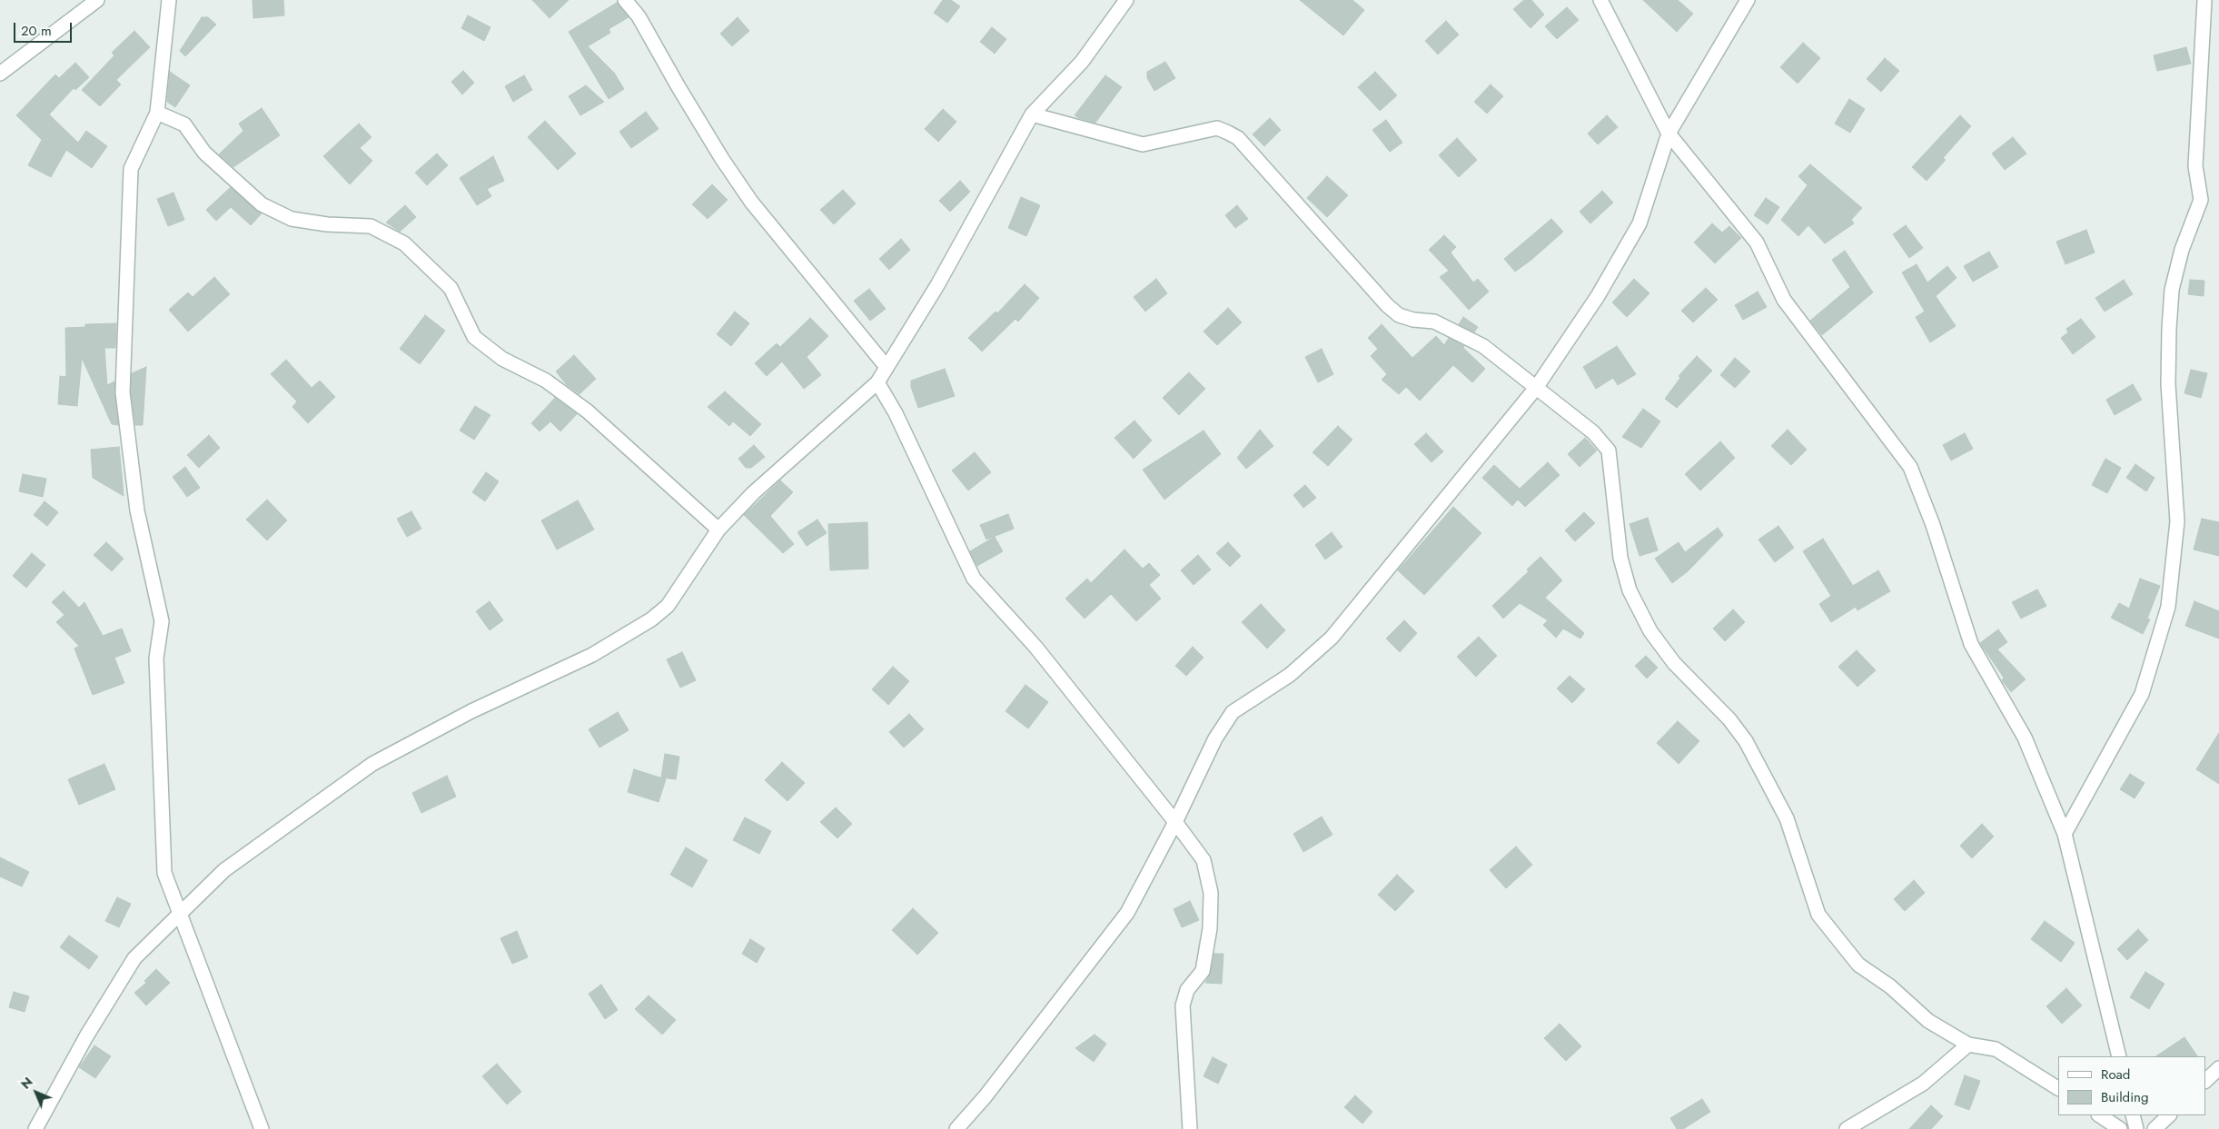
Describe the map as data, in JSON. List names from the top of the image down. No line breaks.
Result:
{"legend":["Road","Building"],"scale_bar":"20 m","north":"top left"}
